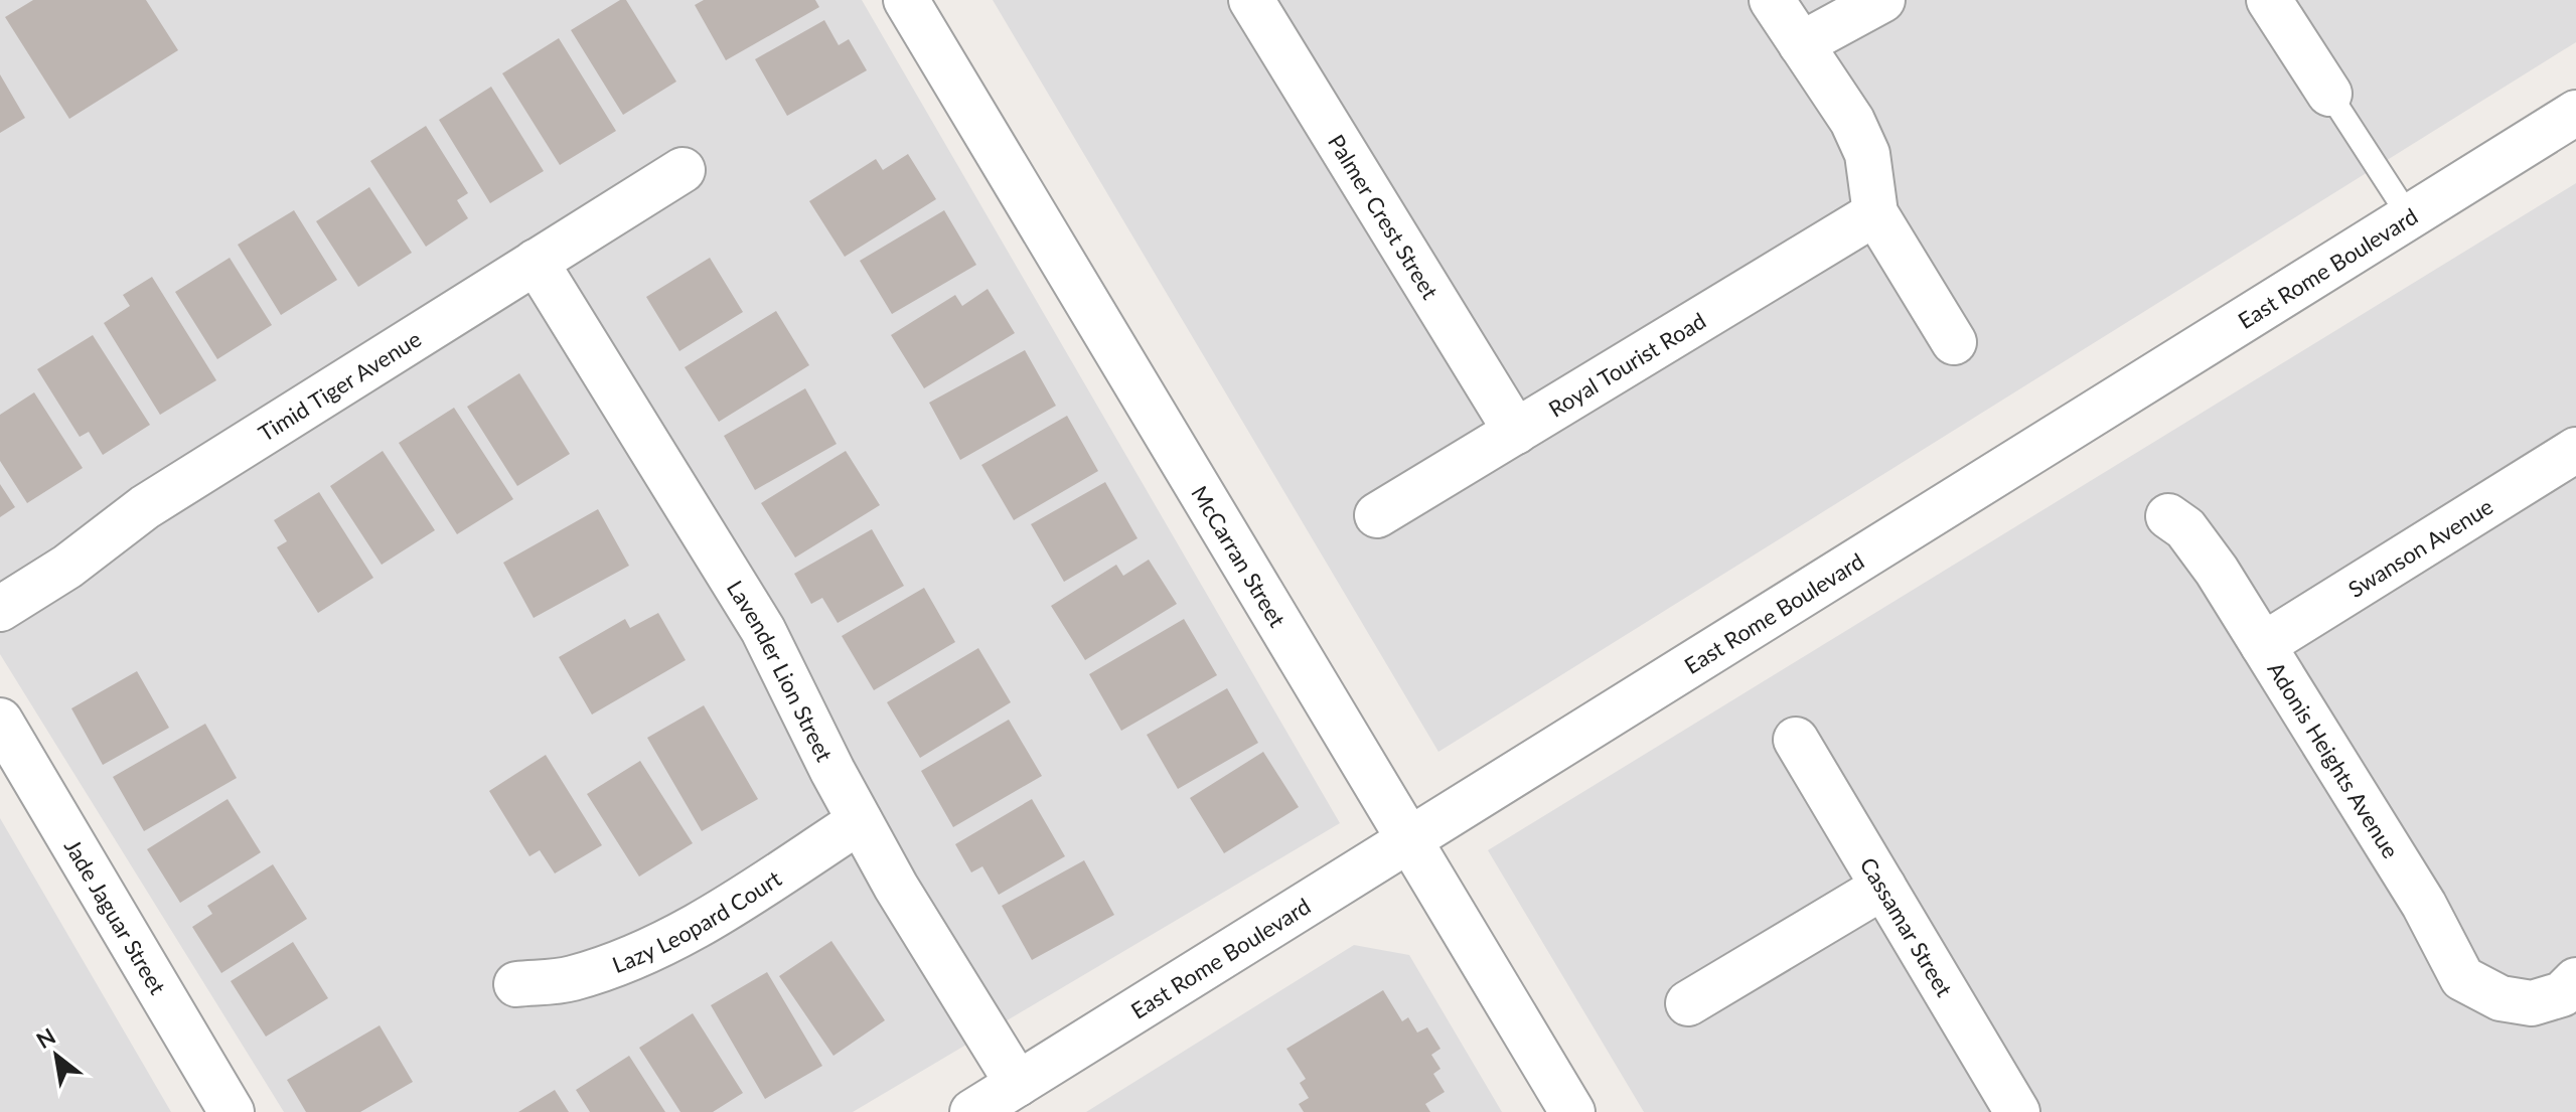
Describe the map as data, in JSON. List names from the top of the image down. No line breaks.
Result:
{"streets":{"street":["Palmer Crest Street","East Rome Boulevard","Royal Tourist Road","Timid Tiger Avenue","Swanson Avenue","McCarran Street","Lavender Lion Street","Adonis Heights Avenue","Jade Jaguar Street","Lazy Leopard Court","Cassamar Street"]},"crossings":[["Palmer Crest Street","Royal Tourist Road"],["East Rome Boulevard","McCarran Street"],["East Rome Boulevard","Lavender Lion Street"],["Timid Tiger Avenue","Lavender Lion Street"],["Swanson Avenue","Adonis Heights Avenue"],["Lavender Lion Street","Lazy Leopard Court"]],"north":"top left"}
